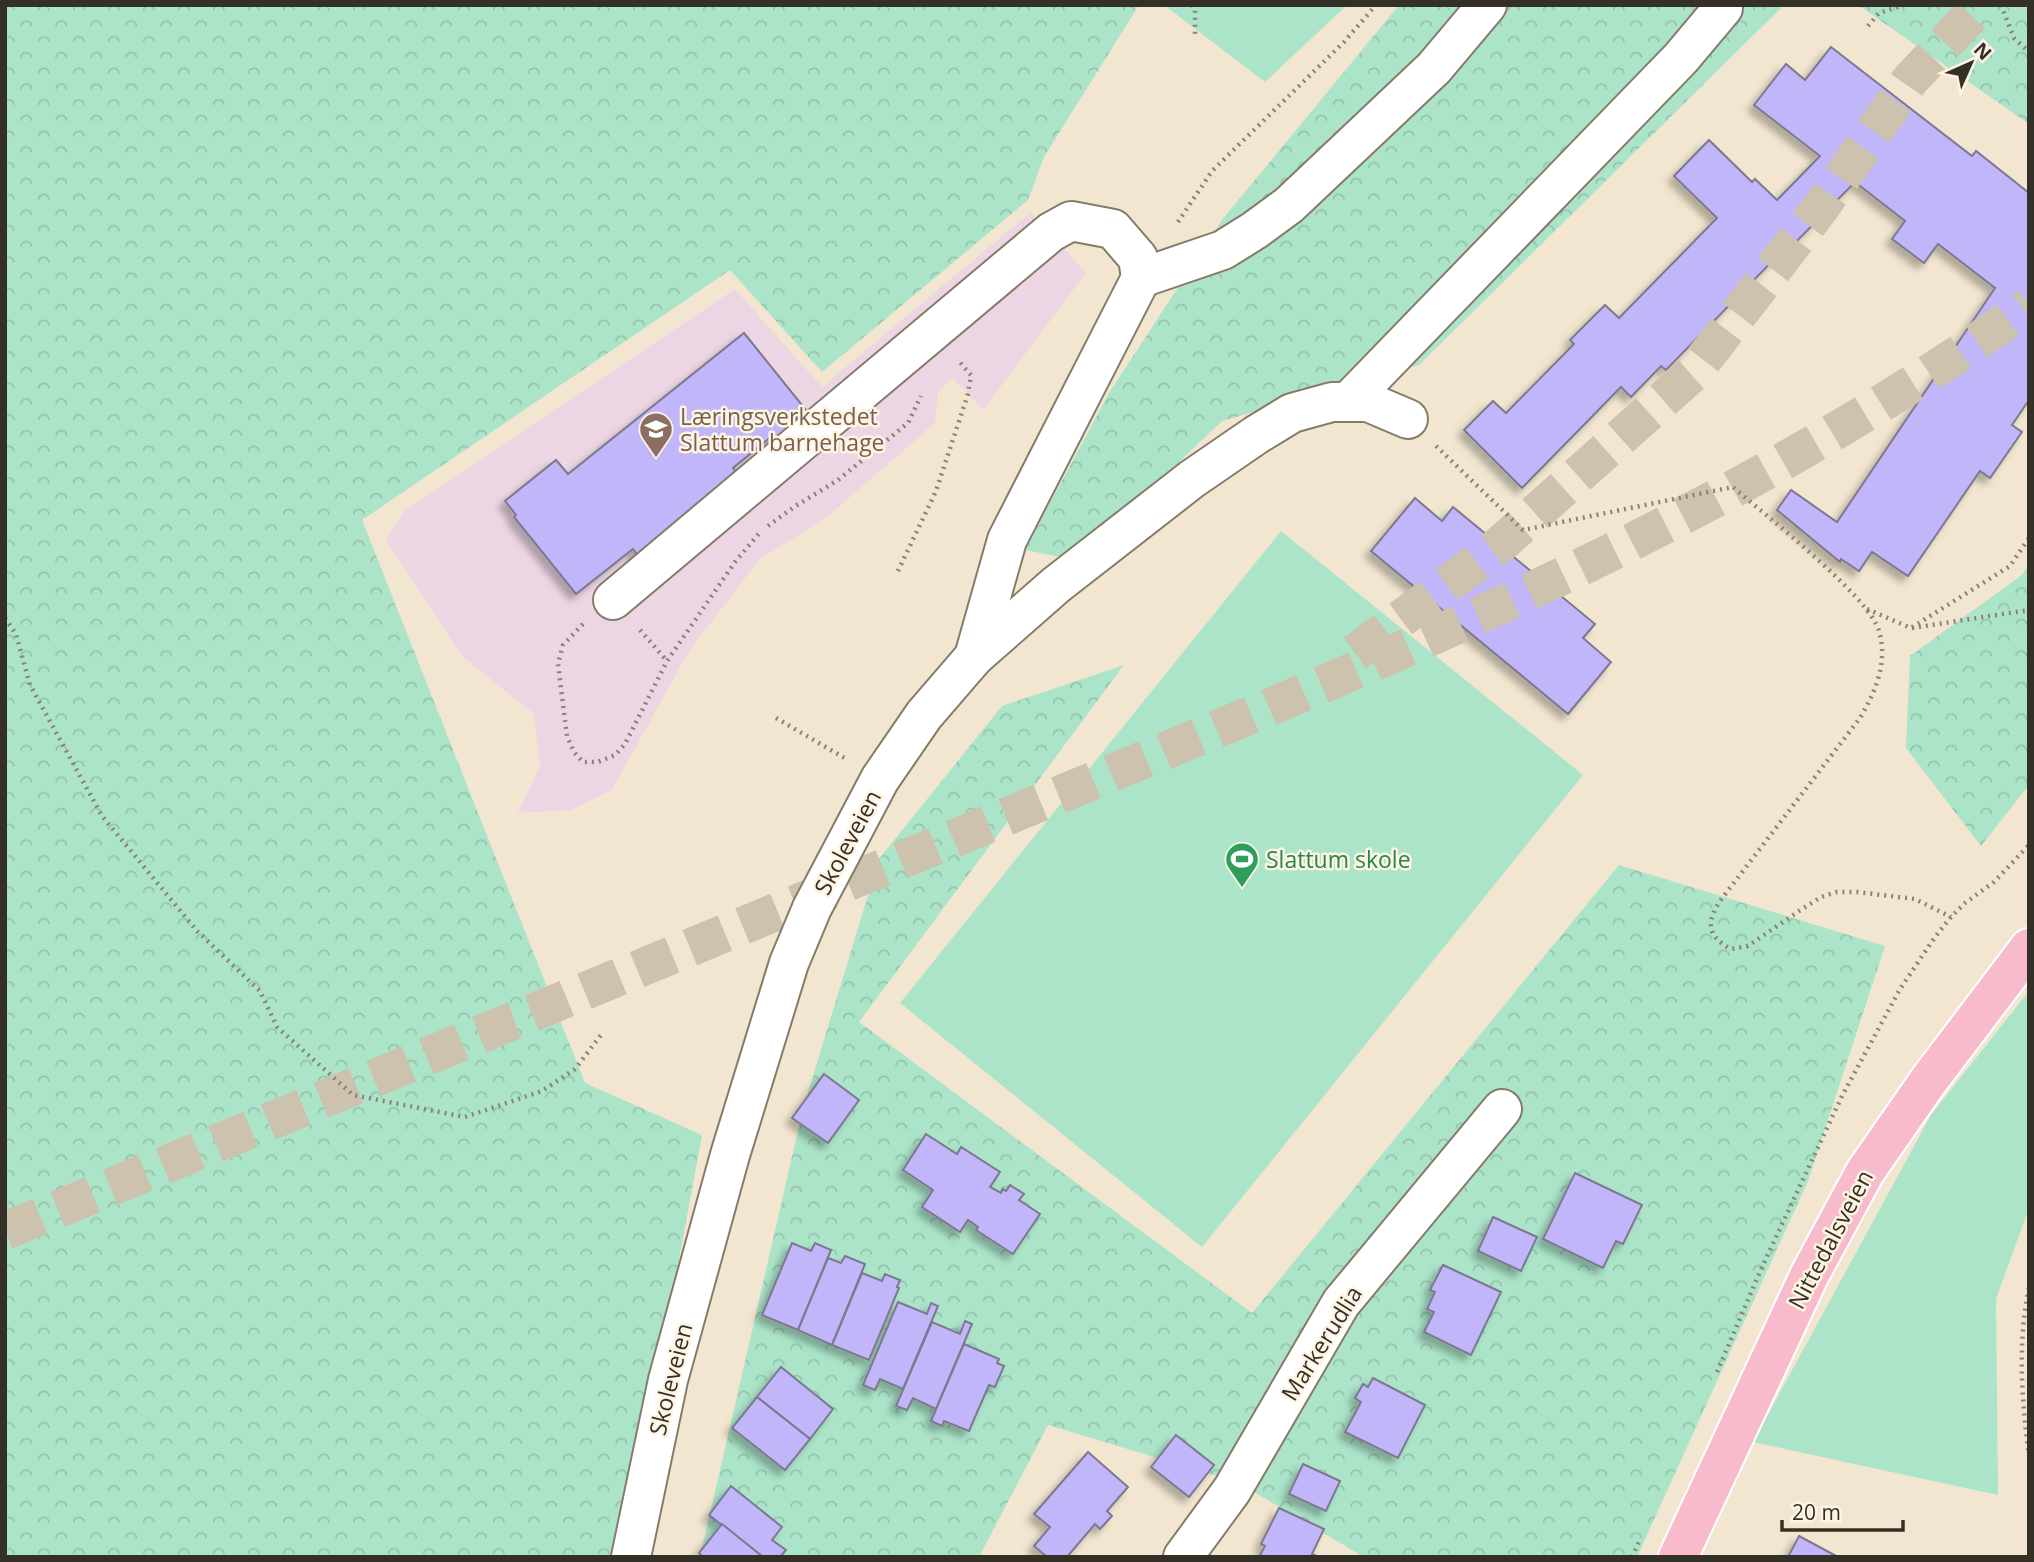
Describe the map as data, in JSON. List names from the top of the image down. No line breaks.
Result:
{"streets":{"main road":["Nittedalsveien"],"street":["Skoleveien","Markerudlia"]},"places":{"school or university":["Læringsverkstedet Slattum barnehage"],"sports":["Slattum skole"]},"scale_bar":"20 m","north":"top right"}
